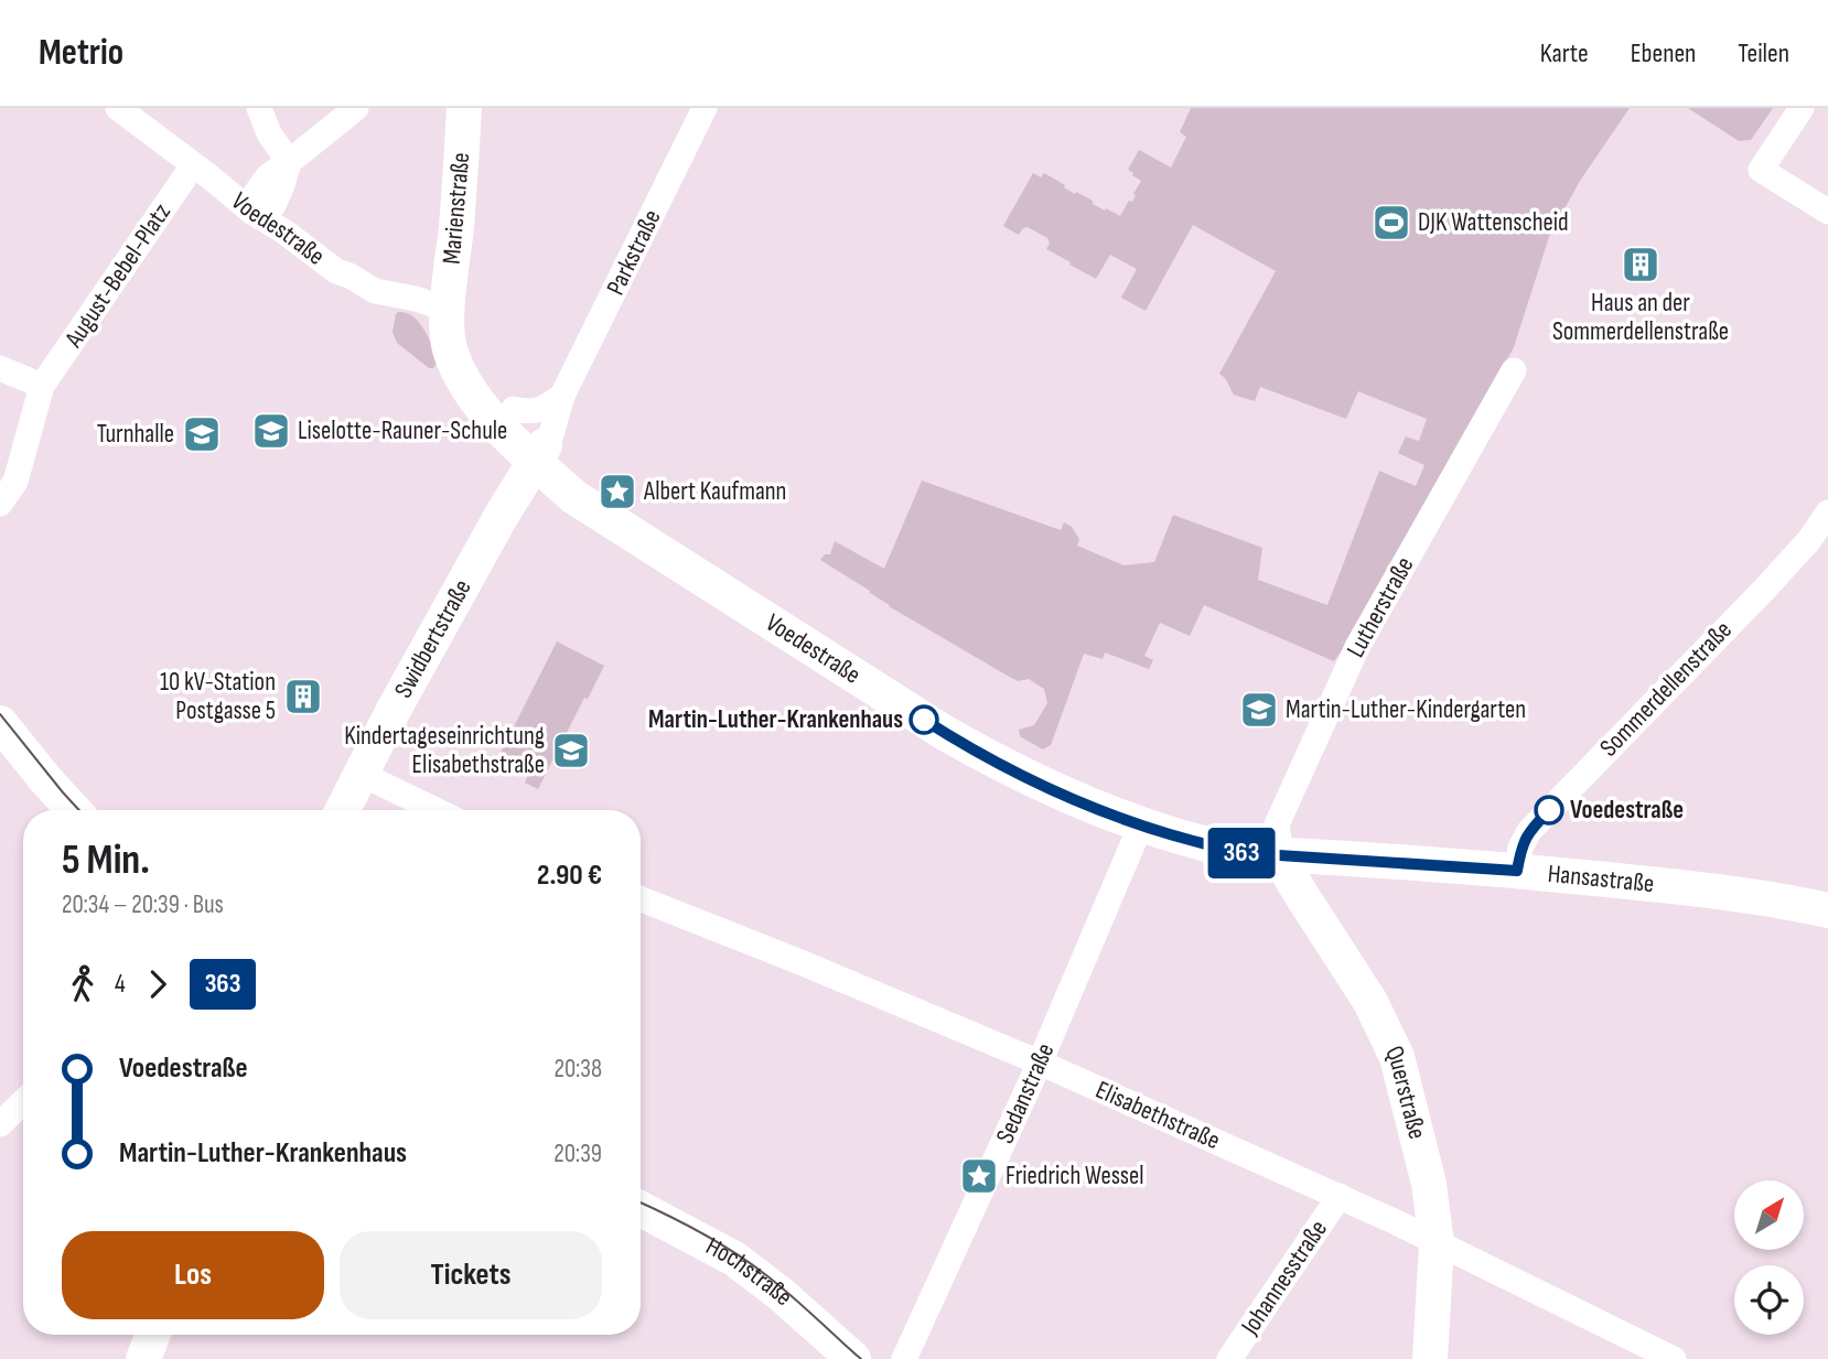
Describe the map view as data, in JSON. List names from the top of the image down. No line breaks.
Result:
{"streets":{"main road":["Marienstraße","Voedestraße","Swidbertstraße","Hansastraße","Querstraße","Hochstraße"],"street":["Parkstraße","August-Bebel-Platz","Lutherstraße","Sommerdellenstraße","Sedanstraße","Elisabethstraße","Johannesstraße"]},"crossings":[["Marienstraße","Voedestraße"],["Voedestraße","Parkstraße"],["Voedestraße","August-Bebel-Platz"],["Voedestraße","Lutherstraße"],["Voedestraße","Swidbertstraße"],["Voedestraße","Hansastraße"],["Voedestraße","Sedanstraße"],["Voedestraße","Querstraße"],["Parkstraße","Swidbertstraße"],["Lutherstraße","Hansastraße"],["Lutherstraße","Querstraße"],["Sommerdellenstraße","Hansastraße"],["Hansastraße","Querstraße"],["Sedanstraße","Elisabethstraße"],["Querstraße","Elisabethstraße"],["Elisabethstraße","Johannesstraße"]],"places":{"sports":["DJK Wattenscheid"],"building":["Haus an der Sommerdellenstraße","10 kV-Station Postgasse 5"],"school or university":["Liselotte-Rauner-Schule","Turnhalle","Martin-Luther-Kindergarten","Kindertageseinrichtung Elisabethstraße"],"place":["Albert Kaufmann","Friedrich Wessel"],"other":["Martin-Luther-Krankenhaus","Voedestraße"]},"lines":["bus line 363"],"north":"top right","page":{"header":"Metrio","nav":["Karte","Ebenen","Teilen"],"on_map":"363","heading":["5 Min.","20:34 – 20:39 · Bus","2.90 €"],"legs":["4","363"],"list":[{"name":"Voedestraße","value":"20:38"},{"name":"Martin-Luther-Krankenhaus","value":"20:39"}],"buttons":["Los","Tickets"]}}
